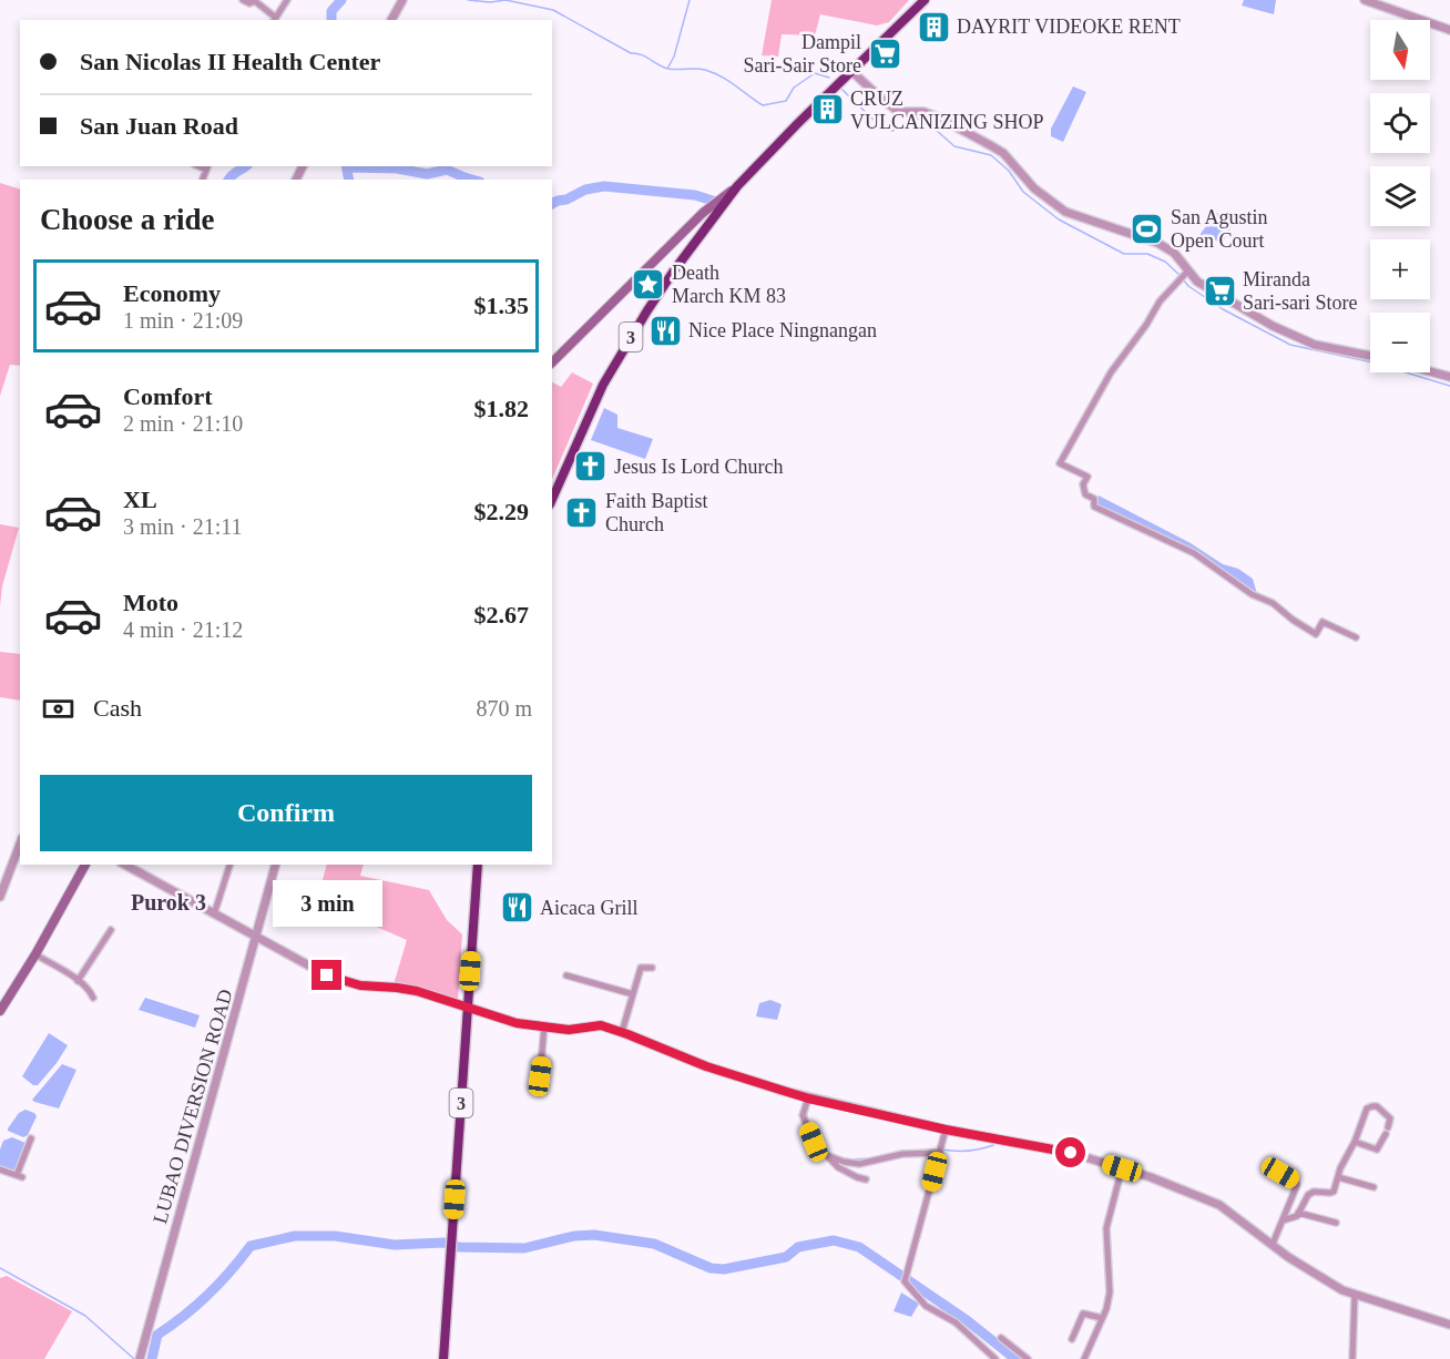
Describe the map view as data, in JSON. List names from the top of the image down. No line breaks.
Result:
{"streets":{"highway":["3"],"street":["LUBAO DIVERSION ROAD"]},"districts":["Purok 3"],"places":{"building":["DAYRIT VIDEOKE RENT","CRUZ VULCANIZING SHOP"],"supermarket":["Dampil Sari-Sair Store","Miranda Sari-sari Store"],"sports":["San Agustin Open Court"],"place":["Death March KM 83"],"restaurant":["Nice Place Ningnangan","Aicaca Grill"],"church":["Jesus Is Lord Church","Faith Baptist Church"]},"north":"bottom","page":{"map_buttons":["+","−"],"banner":["San Nicolas II Health Center","San Juan Road"],"heading":"Choose a ride","list":[{"name":"Economy","note":"1 min · 21:09","value":"$1.35"},{"name":"Comfort","note":"2 min · 21:10","value":"$1.82"},{"name":"XL","note":"3 min · 21:11","value":"$2.29"},{"name":"Moto","note":"4 min · 21:12","value":"$2.67"}],"pay":["Cash","870 m"],"buttons":"Confirm","bubble":"3 min"}}
